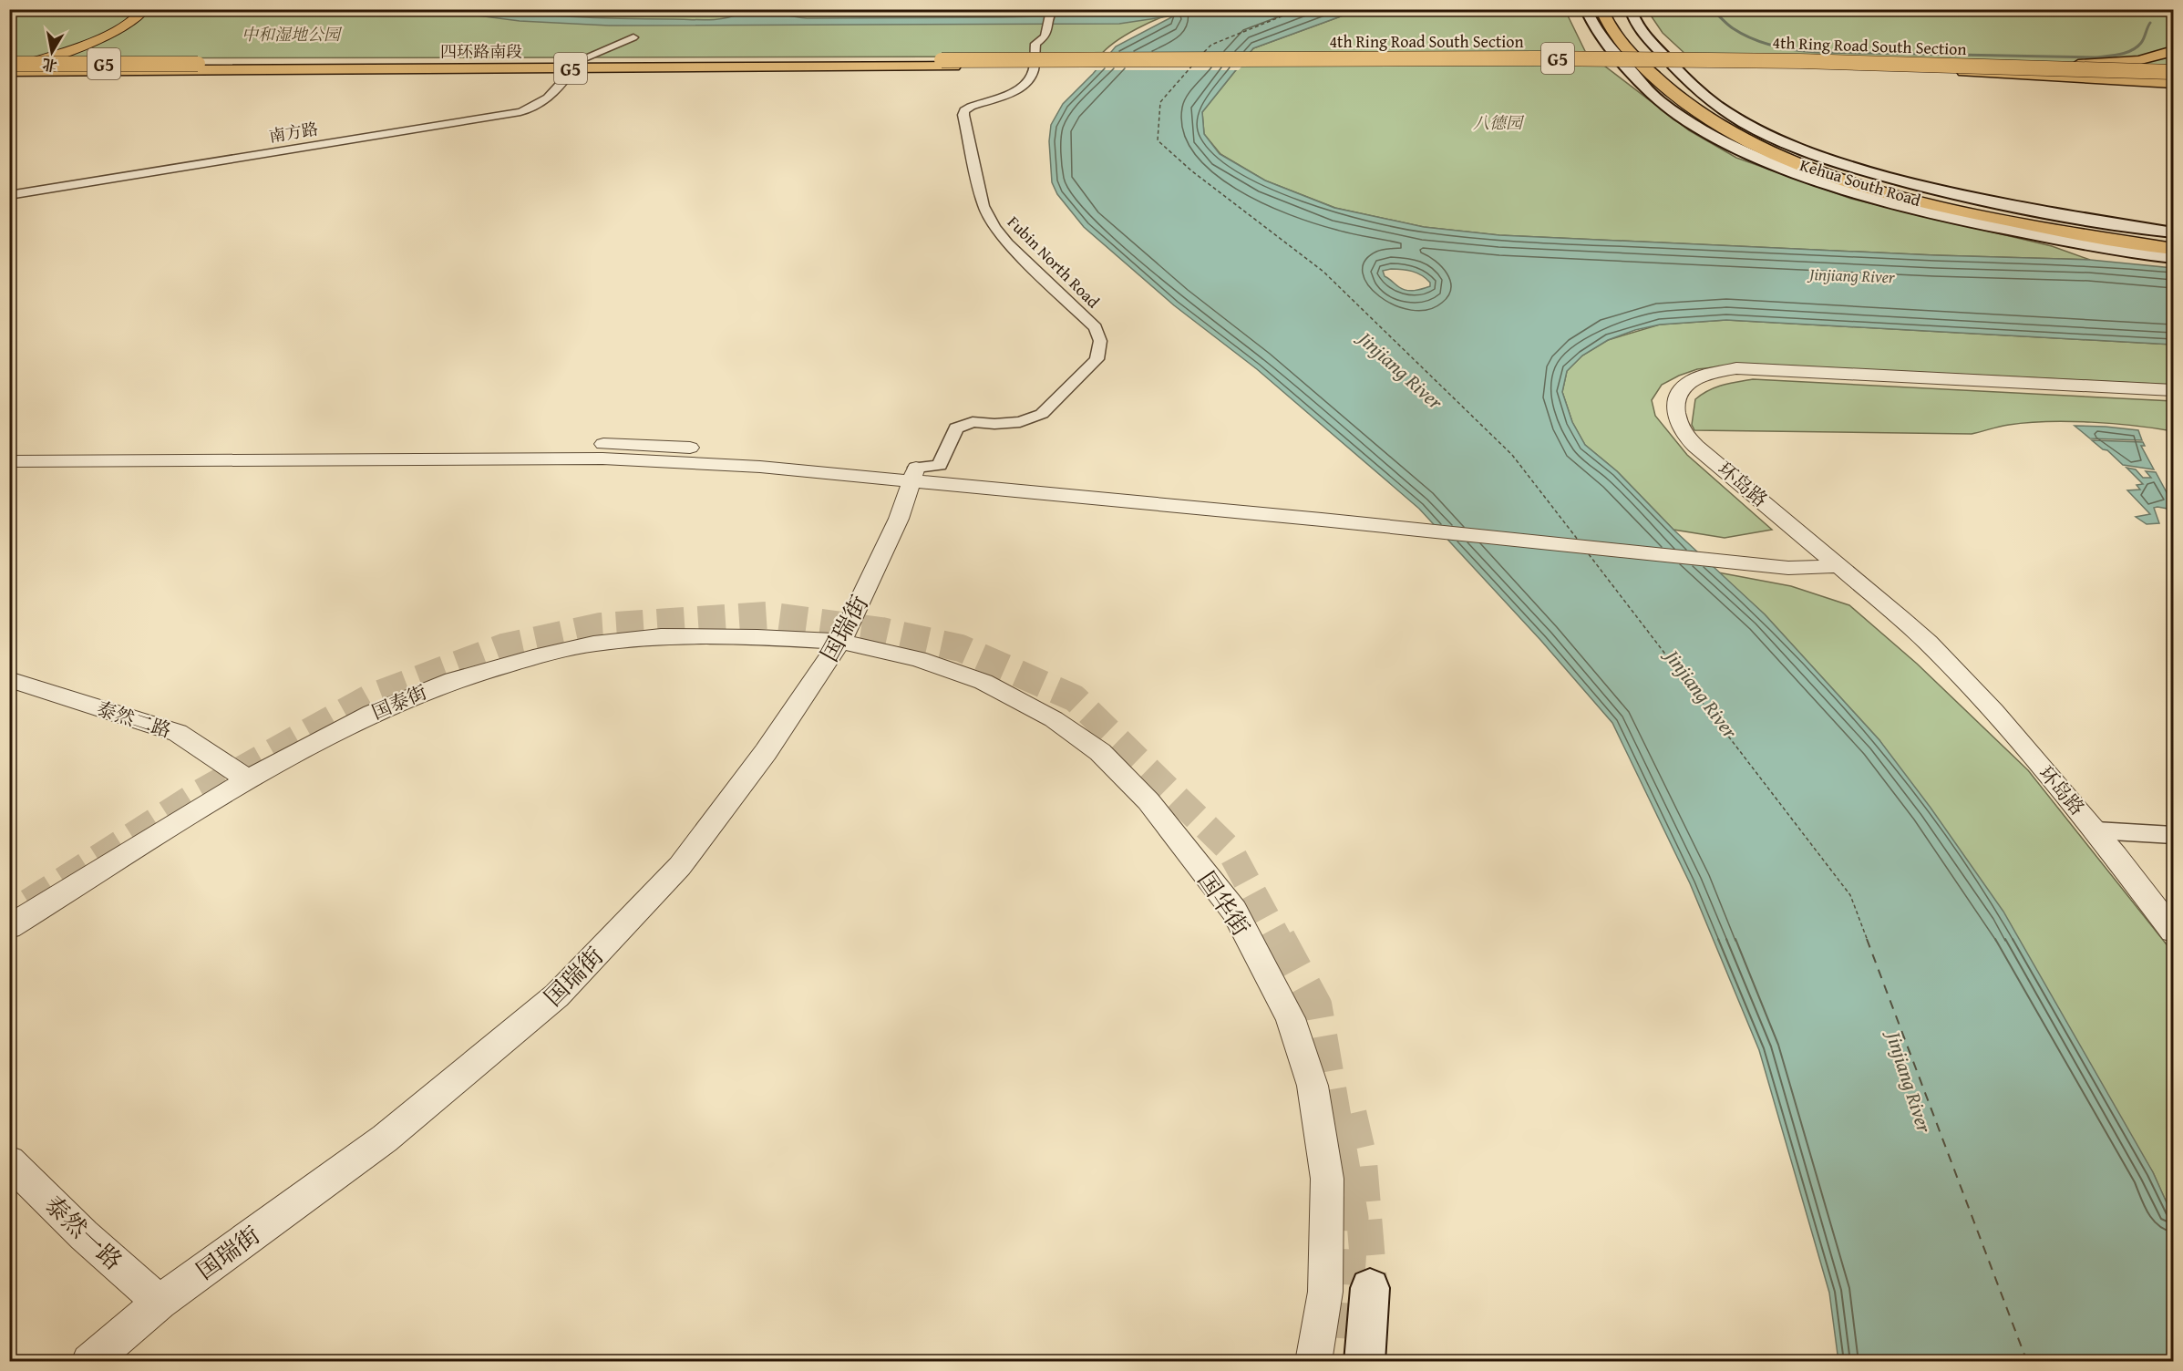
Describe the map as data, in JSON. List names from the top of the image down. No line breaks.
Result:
{"streets":{"highway":["4th Ring Road South Section","四环路南段","G5","Kehua South Road"],"street":["南方路","Fubin North Road","环岛路","国瑞街","国泰街","泰然二路","国华街","泰然一路"]},"crossings":[["4th Ring Road South Section","四环路南段"],["Fubin North Road","国瑞街"],["国瑞街","国泰街"],["国瑞街","国华街"],["国瑞街","泰然一路"],["国泰街","泰然二路"],["国泰街","国华街"]],"water":["Jinjiang River"],"parks":["中和湿地公园","八德园"],"north":"bottom"}
